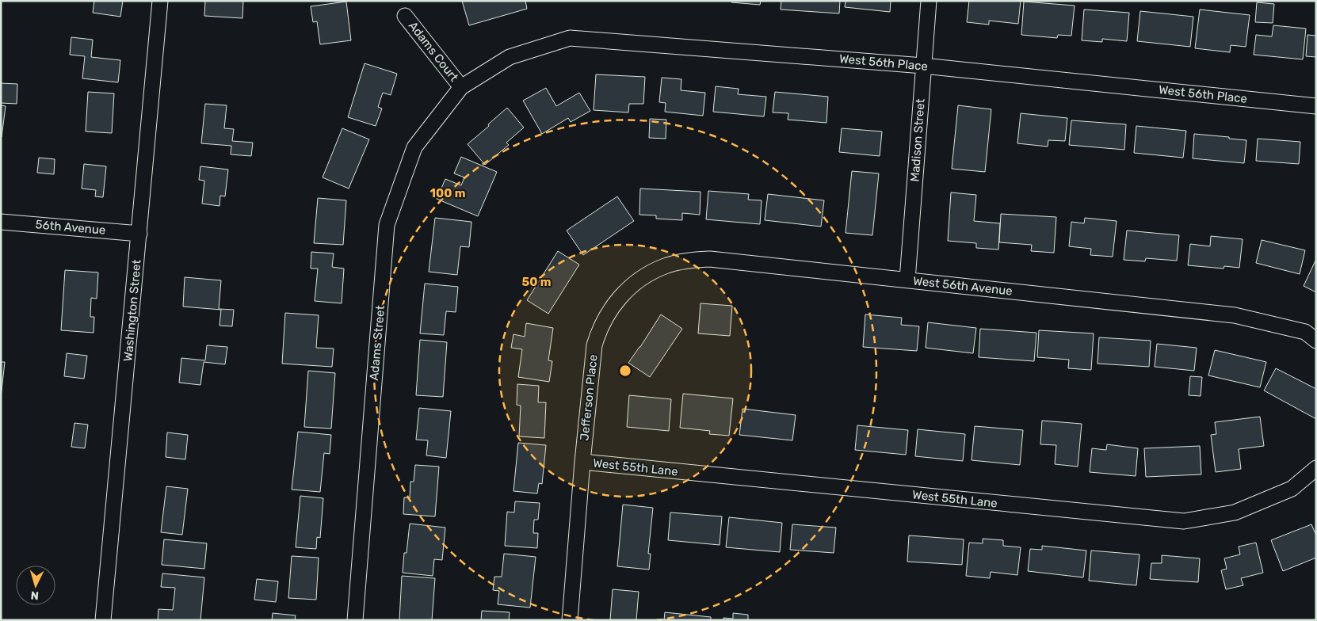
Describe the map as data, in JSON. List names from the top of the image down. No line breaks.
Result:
{"streets":{"street":["Adams Court","West 56th Place","Madison Street","56th Avenue","West 56th Avenue","Washington Street","Adams Street","Jefferson Place","West 55th Lane"]},"crossings":[["Adams Court","West 56th Place"],["Adams Court","Adams Street"],["West 56th Place","Madison Street"],["West 56th Place","Adams Street"],["Madison Street","West 56th Avenue"],["56th Avenue","Washington Street"],["West 56th Avenue","Jefferson Place"],["Jefferson Place","West 55th Lane"]],"north":"bottom","rings":["100 m","50 m"]}
